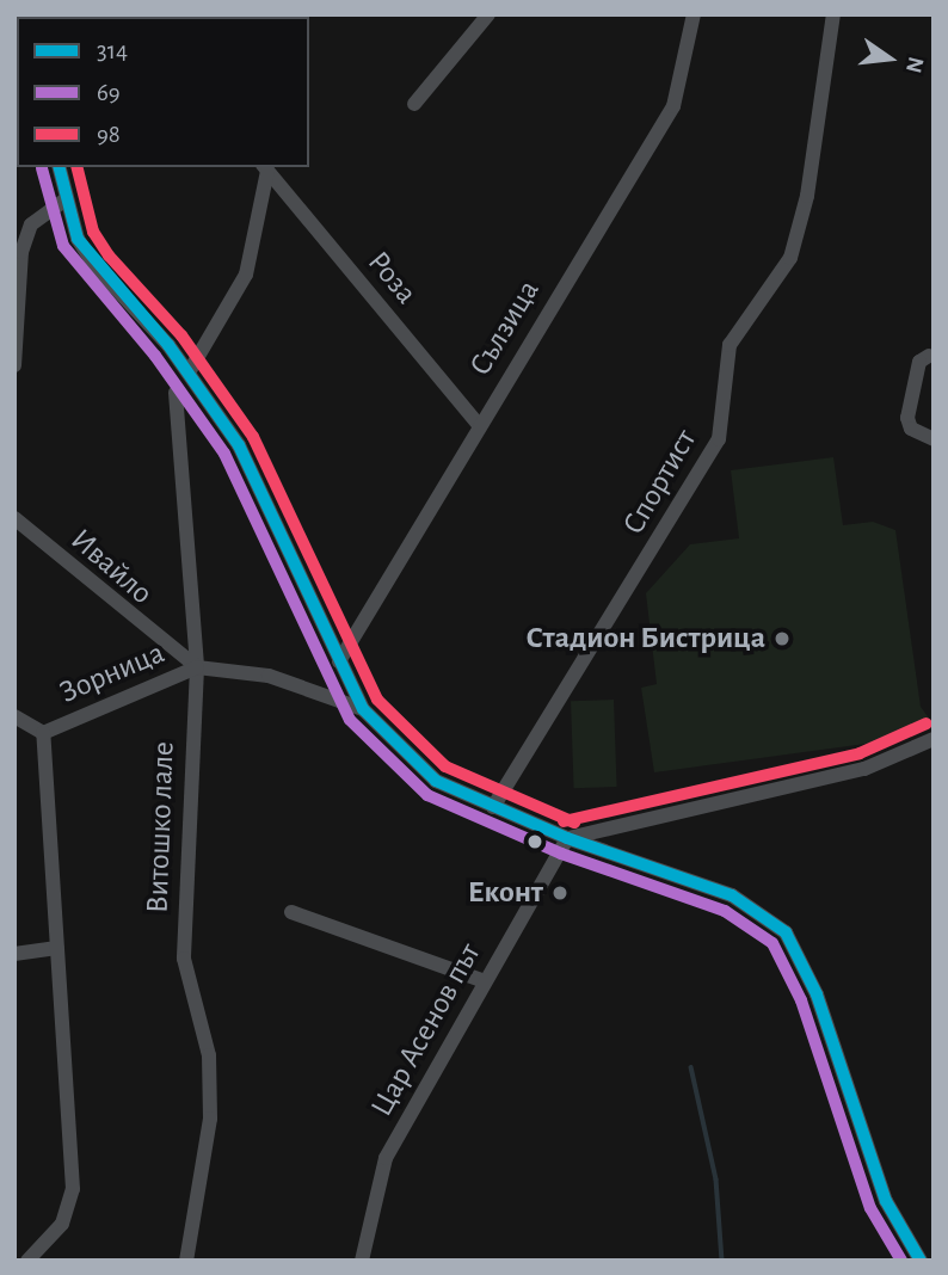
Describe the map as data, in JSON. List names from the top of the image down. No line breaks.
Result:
{"streets":{"street":["Роза","Сълзица","Спортист","Ивайло","Зорница","Витошко лале","Цар Асенов път"]},"crossings":[["Роза","Сълзица"],["Ивайло","Зорница"],["Ивайло","Витошко лале"],["Зорница","Витошко лале"]],"places":["Стадион Бистрица","Еконт"],"lines":["transit line 314","transit line 98","transit line 69"],"legend":["314","69","98"],"north":"right"}
